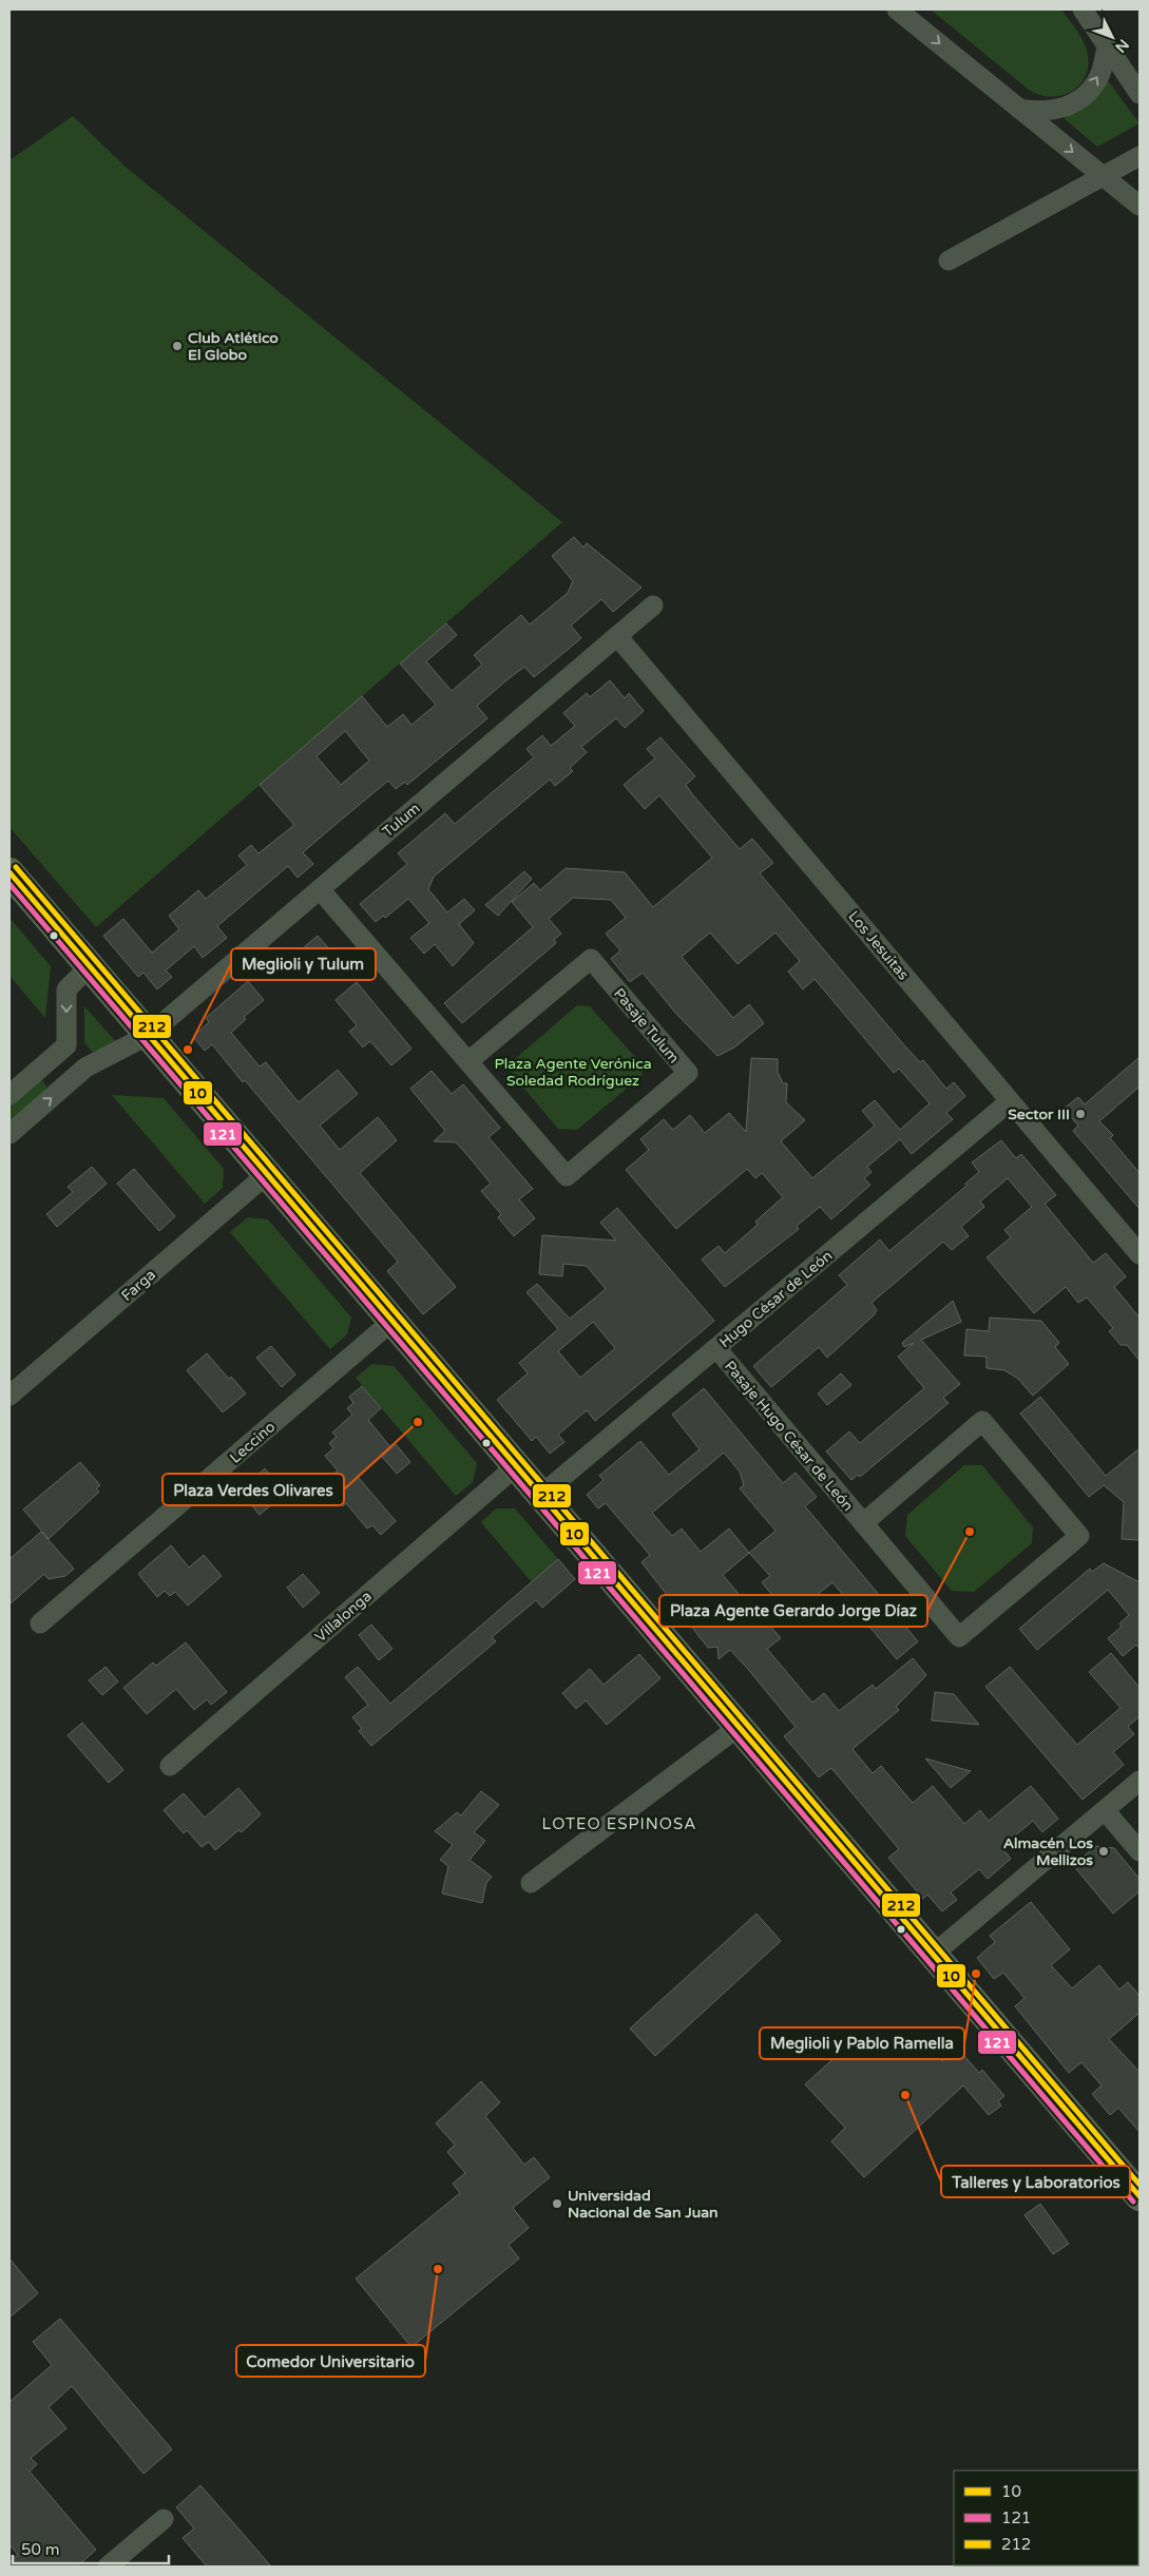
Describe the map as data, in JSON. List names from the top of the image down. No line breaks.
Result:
{"streets":{"street":["Tulum","Los Jesuitas","Pasaje Tulum","Farga","Hugo César de León","Pasaje Hugo César de León","Leccino","Villalonga"]},"crossings":[["Tulum","Los Jesuitas"],["Tulum","Pasaje Tulum"],["Los Jesuitas","Hugo César de León"],["Hugo César de León","Pasaje Hugo César de León"]],"districts":["LOTEO ESPINOSA"],"parks":["Plaza Agente Verónica Soledad Rodríguez"],"places":["Club Atlético El Globo","Meglioli y Tulum","Sector III","Plaza Verdes Olivares","Plaza Agente Gerardo Jorge Díaz","Almacén Los Mellizos","Meglioli y Pablo Ramella","Talleres y Laboratorios","Universidad Nacional de San Juan","Comedor Universitario"],"lines":["transit line 212","transit line 10","transit line 121"],"legend":["10","121","212"],"scale_bar":"50 m","north":"bottom right"}
